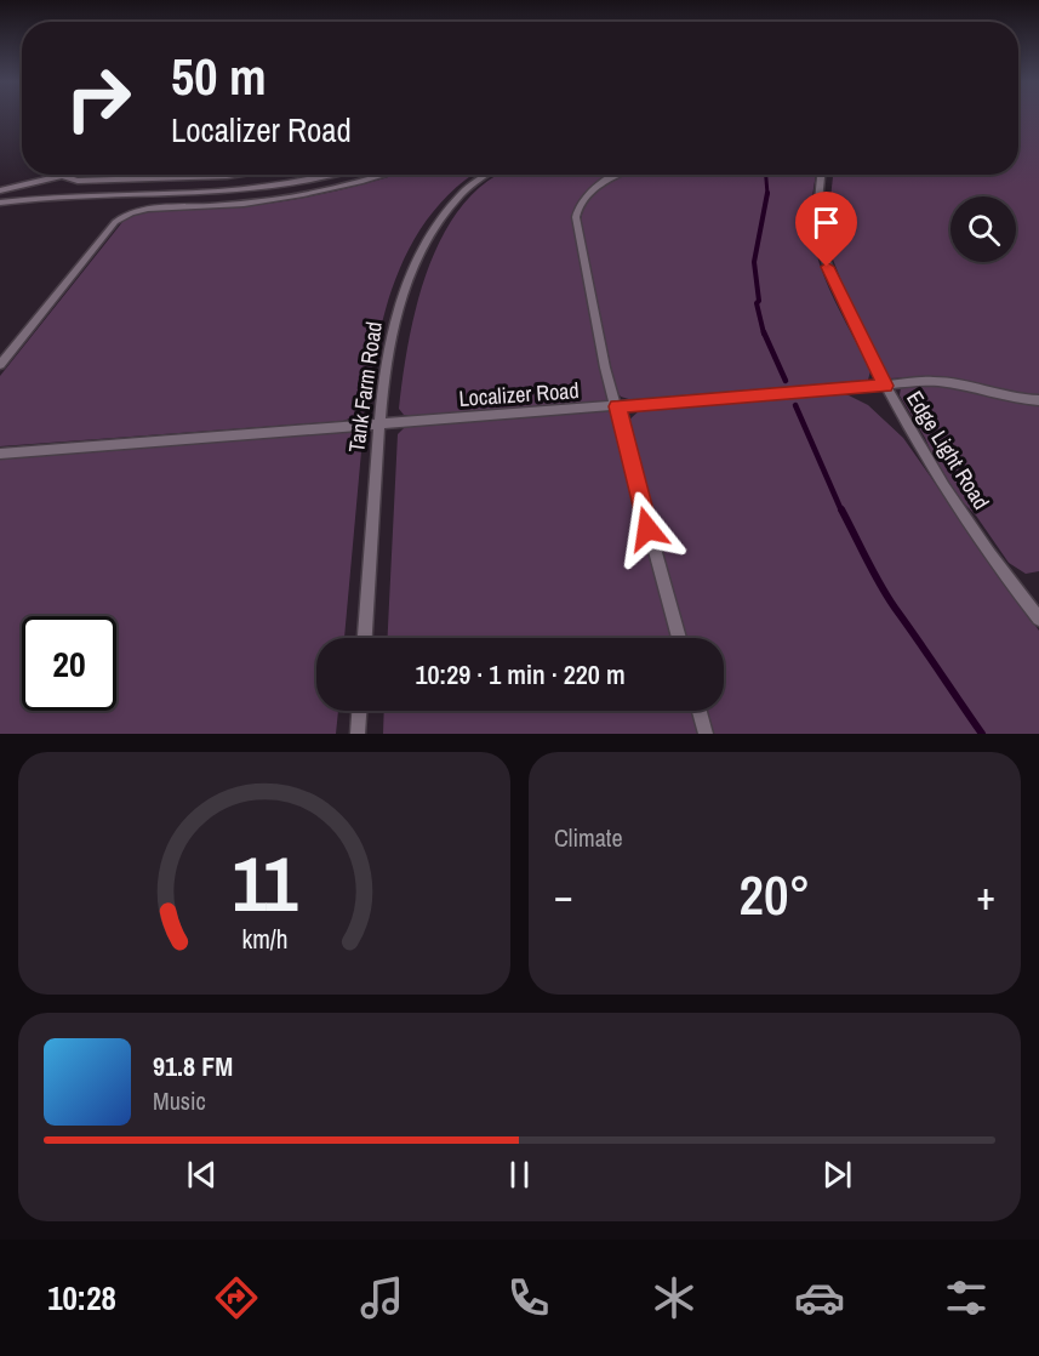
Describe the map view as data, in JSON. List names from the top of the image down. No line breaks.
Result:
{"streets":{"lane":["Tank Farm Road","Localizer Road","Edge Light Road"]},"crossings":[["Tank Farm Road","Localizer Road"],["Localizer Road","Edge Light Road"]],"page":{"turn":["50 m","Localizer Road"],"limit":"20","trip":"10:29 · 1 min · 220 m","tile":"Climate","heat":["−","20°","+"],"song":["91.8 FM","Music"],"tabs":"10:28","gauge":["11","km/h"]}}
